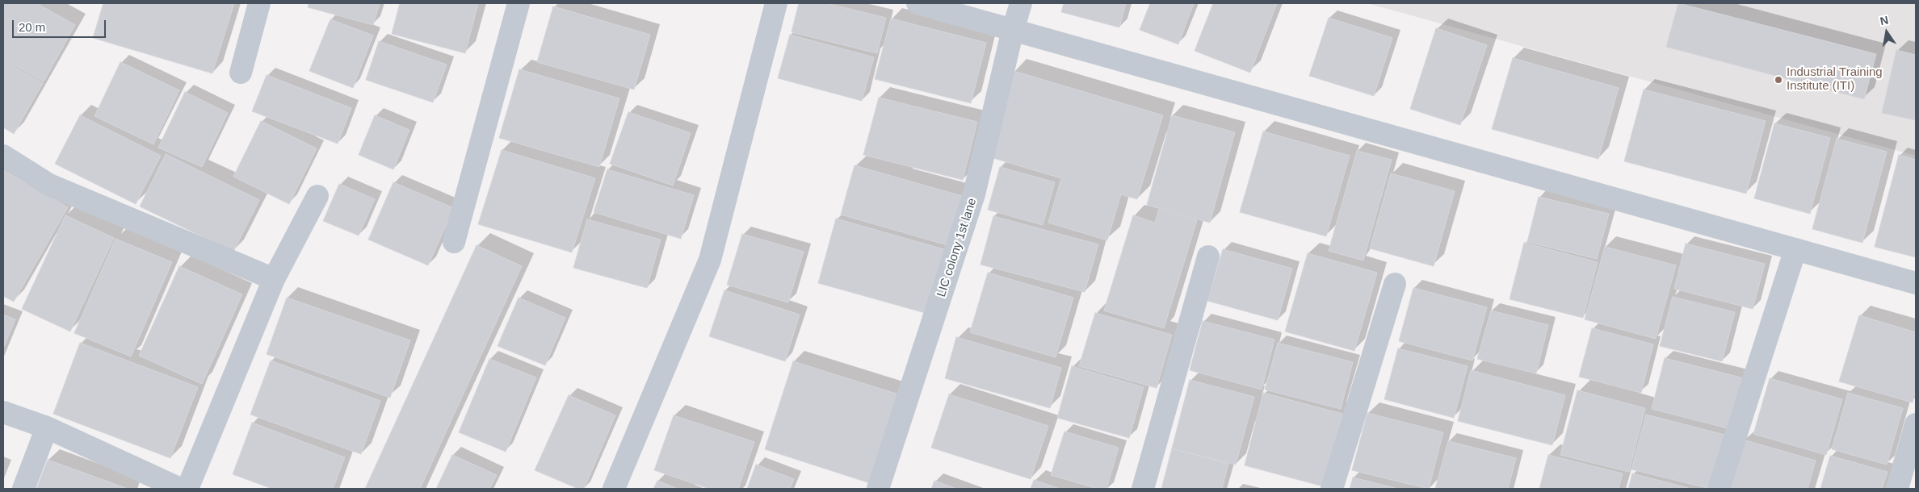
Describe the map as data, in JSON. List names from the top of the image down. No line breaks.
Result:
{"streets":{"street":["LIC colony 1st lane"]},"places":["Industrial Training Institute (ITI)"],"scale_bar":"20 m","north":"top"}
